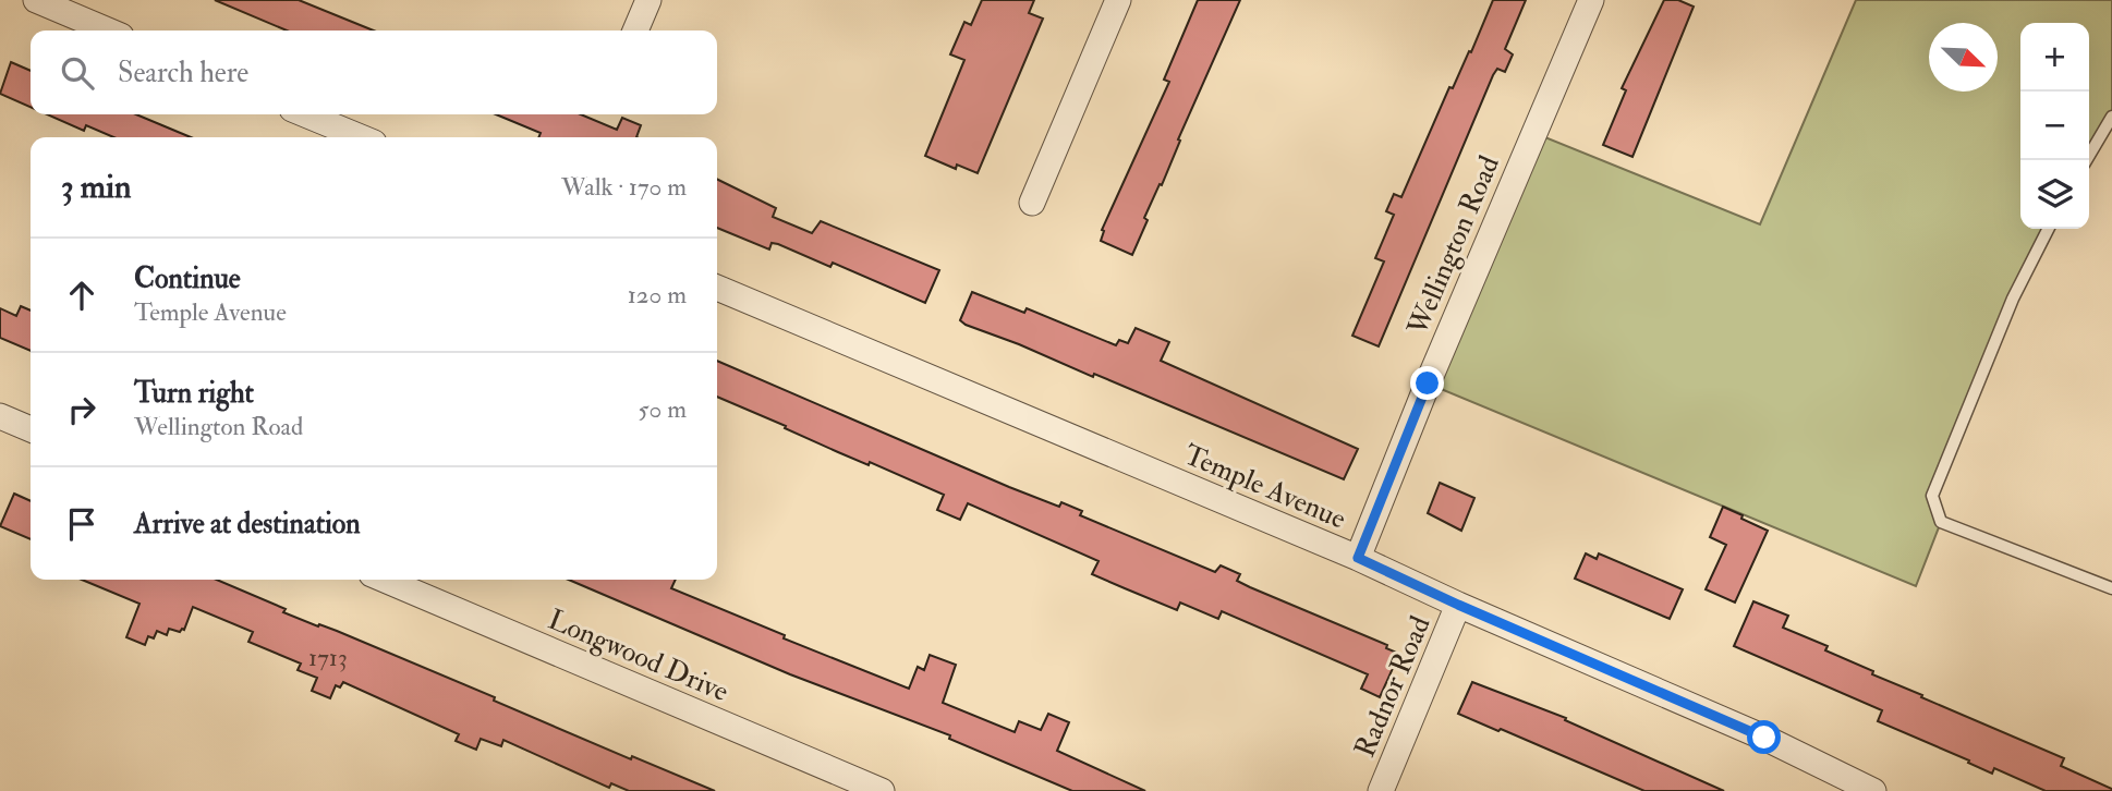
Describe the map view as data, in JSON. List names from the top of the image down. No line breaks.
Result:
{"streets":{"street":["Wellington Road","Temple Avenue","Longwood Drive","Radnor Road"]},"crossings":[["Wellington Road","Temple Avenue"],["Temple Avenue","Radnor Road"]],"house_numbers":["1713"],"north":"bottom right","page":{"map_buttons":["+","−"],"search":"Search here","heading":["3 min","Walk · 170 m"],"list":[["Continue","Temple Avenue","120 m"],["Turn right","Wellington Road","50 m"],"Arrive at destination"]}}
